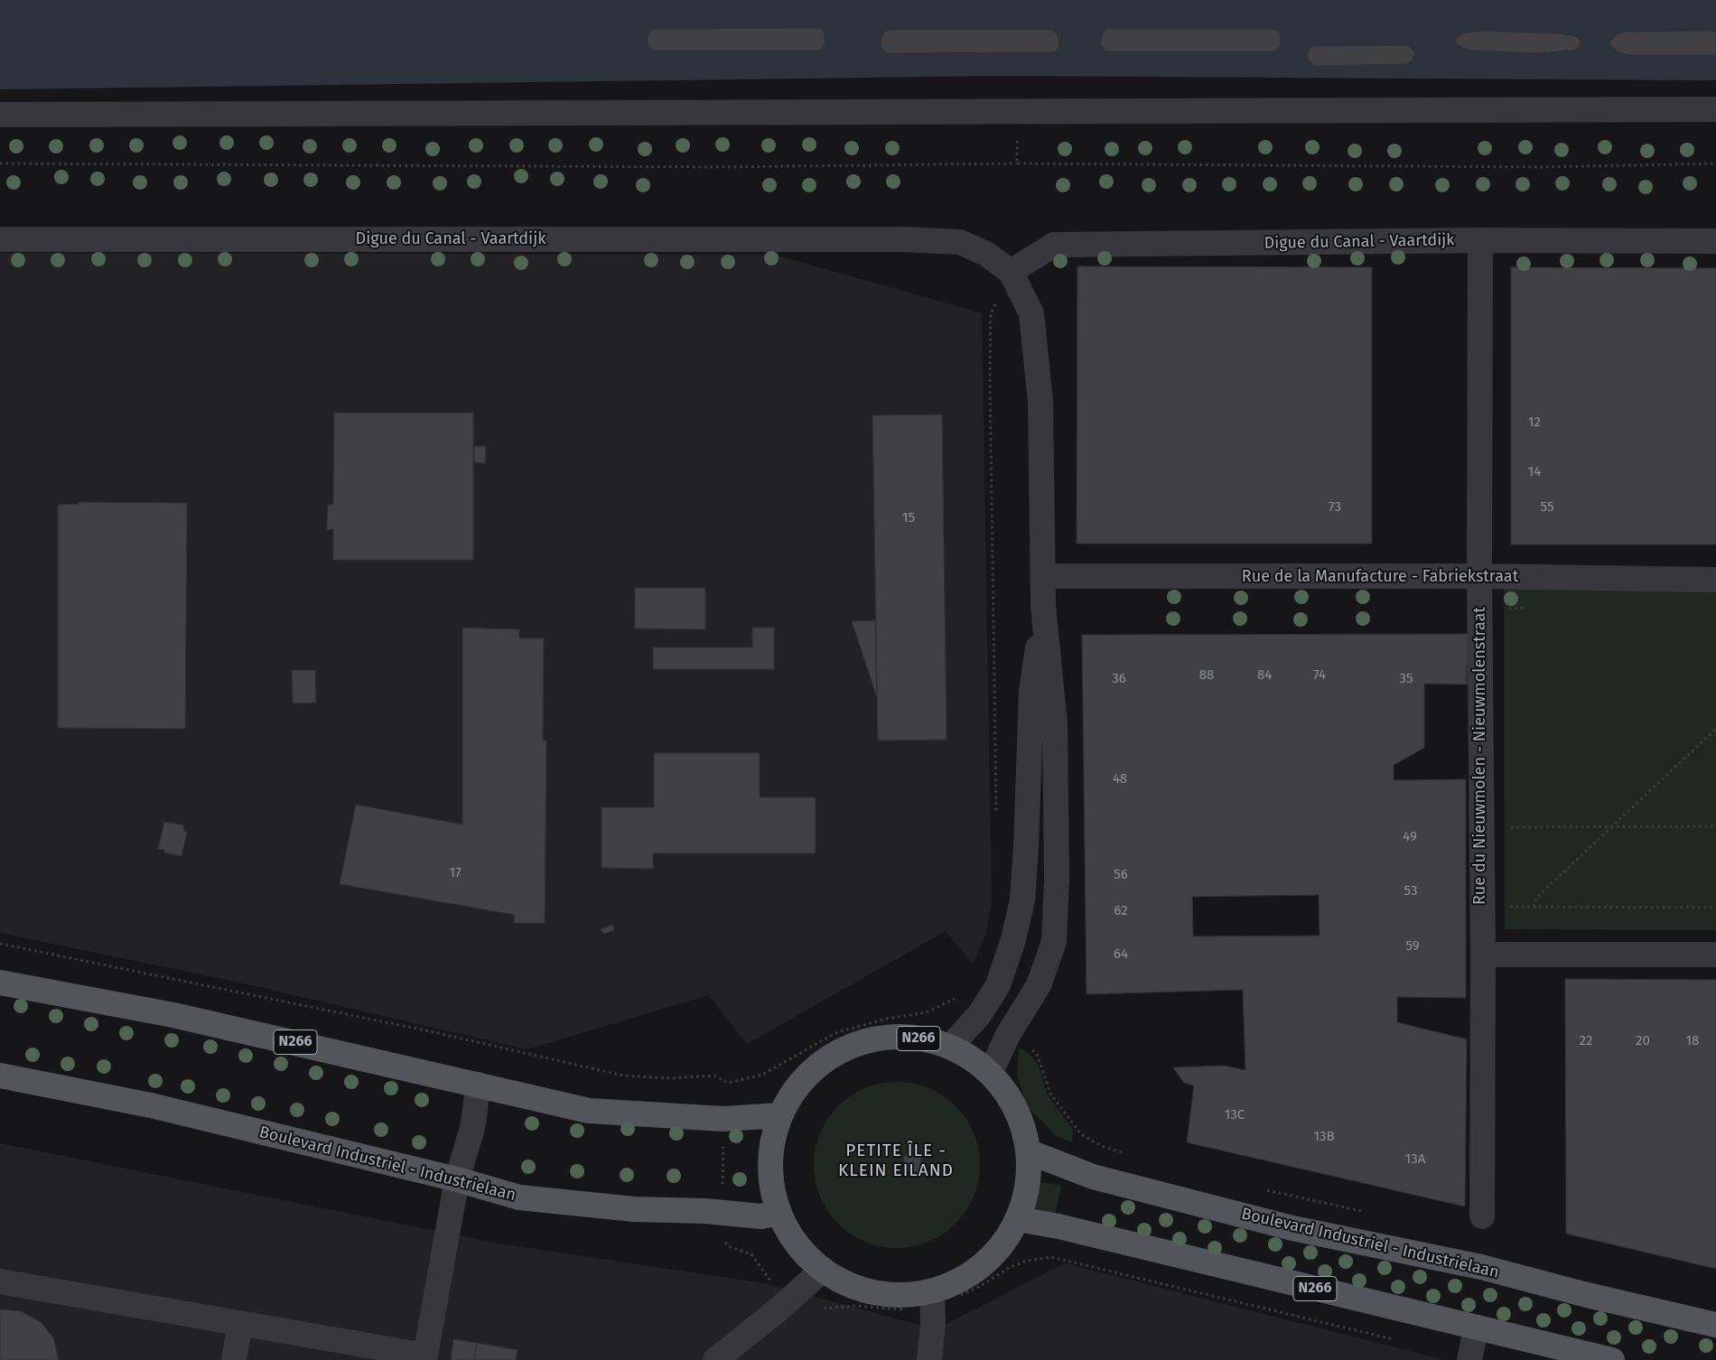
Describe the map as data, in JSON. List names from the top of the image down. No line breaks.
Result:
{"streets":{"main road":["N266","Boulevard Industriel - Industrielaan"],"street":["Digue du Canal - Vaartdijk","Rue de la Manufacture - Fabriekstraat","Rue du Nieuwmolen - Nieuwmolenstraat"]},"crossings":[["Digue du Canal - Vaartdijk","Rue du Nieuwmolen - Nieuwmolenstraat"],["Rue de la Manufacture - Fabriekstraat","Rue du Nieuwmolen - Nieuwmolenstraat"],["N266","Boulevard Industriel - Industrielaan"]],"districts":["PETITE ÎLE - KLEIN EILAND"],"house_numbers":["12","14","73","55","15","88","84","74","36","35","48","49","17","56","53","62","59","64","22","20","18","13C","13B","13A"]}
